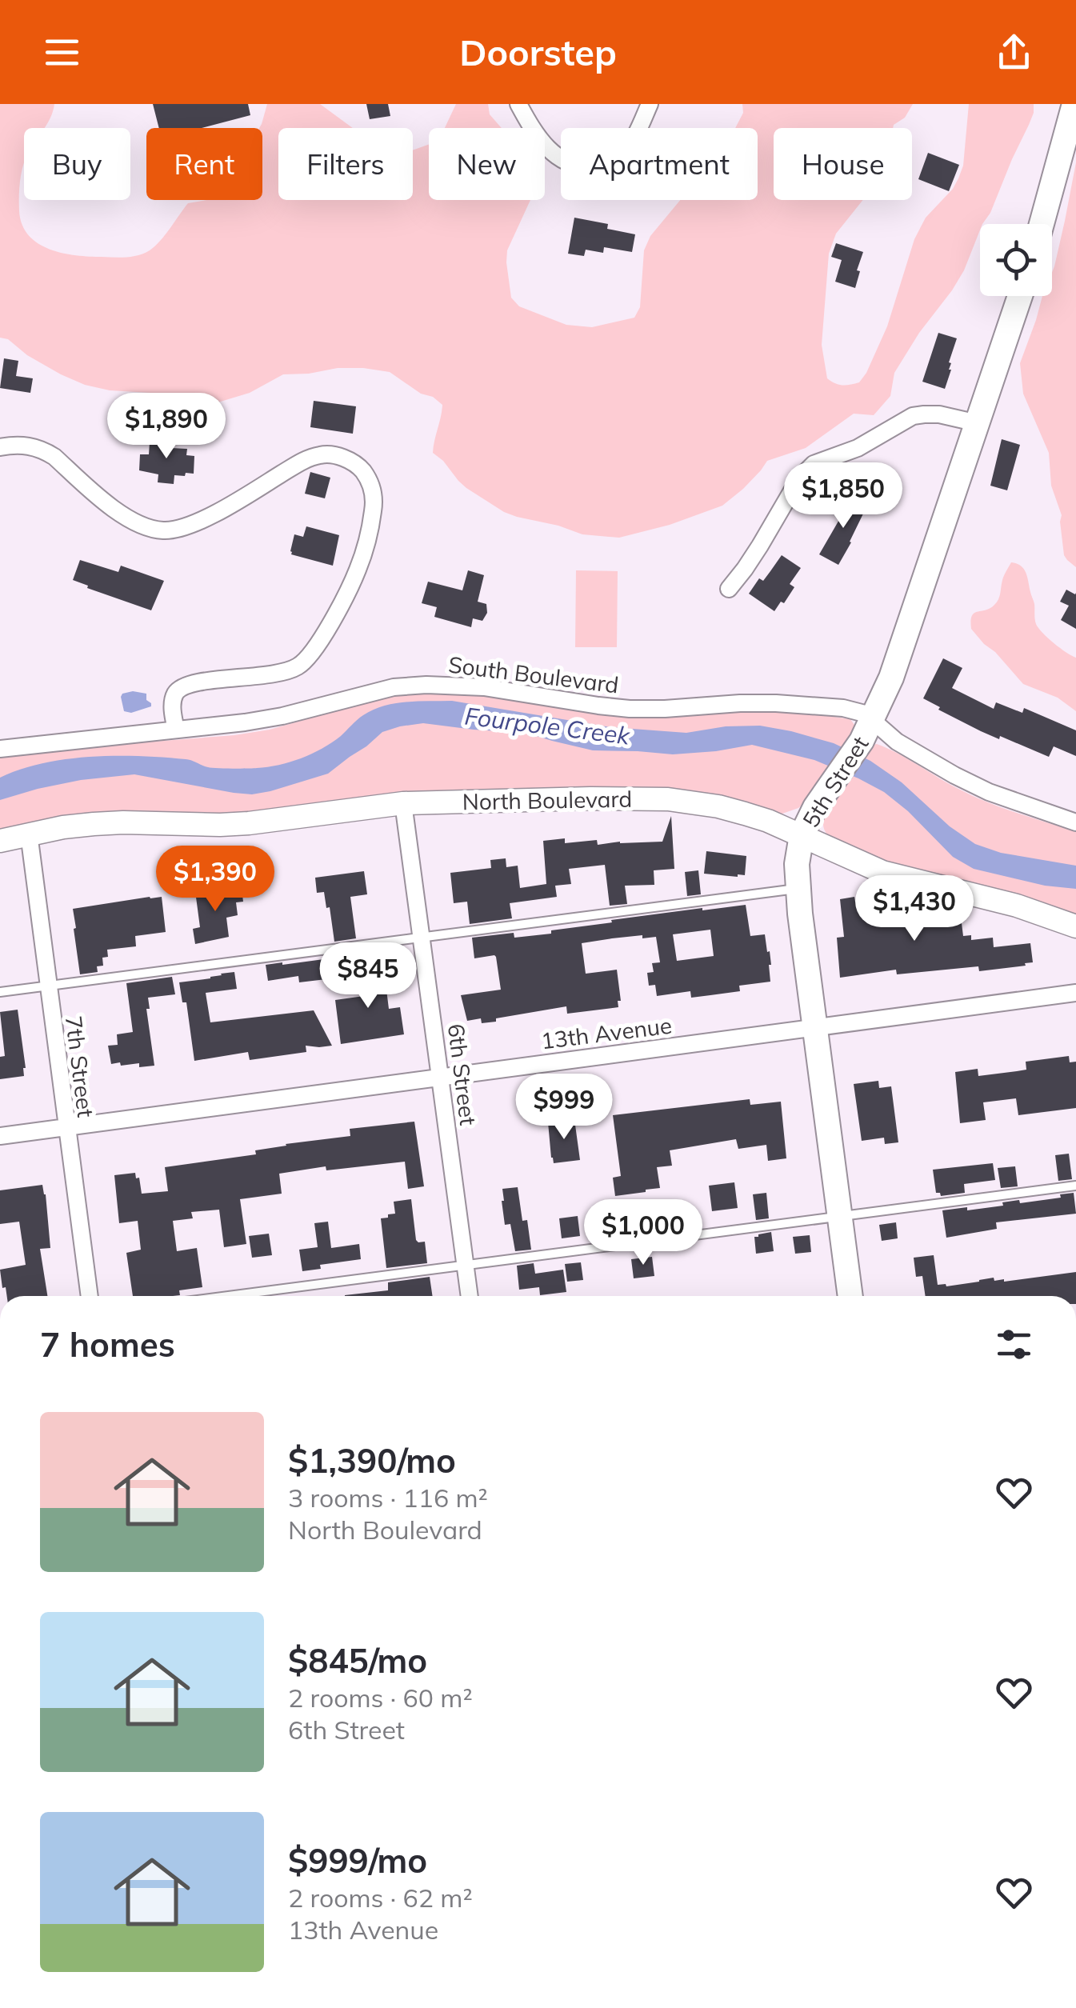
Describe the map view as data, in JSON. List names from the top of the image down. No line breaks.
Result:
{"streets":{"main road":["5th Street"],"street":["South Boulevard","North Boulevard","13th Avenue","7th Street","6th Street"]},"crossings":[["South Boulevard","5th Street"],["5th Street","North Boulevard"],["5th Street","13th Avenue"],["North Boulevard","7th Street"],["North Boulevard","6th Street"],["13th Avenue","7th Street"],["13th Avenue","6th Street"]],"water":["Fourpole Creek"],"page":{"header":"Doorstep","chip":["Buy","Rent","Filters","New","Apartment","House"],"price":["$1,890","$1,850","$1,390","$1,430","$845","$999","$1,000"],"heading":"7 homes","list":[{"name":"$1,390/mo","note":"3 rooms · 116 m² · North Boulevard"},{"name":"$845/mo","note":"2 rooms · 60 m² · 6th Street"},{"name":"$999/mo","note":"2 rooms · 62 m² · 13th Avenue"}]}}
